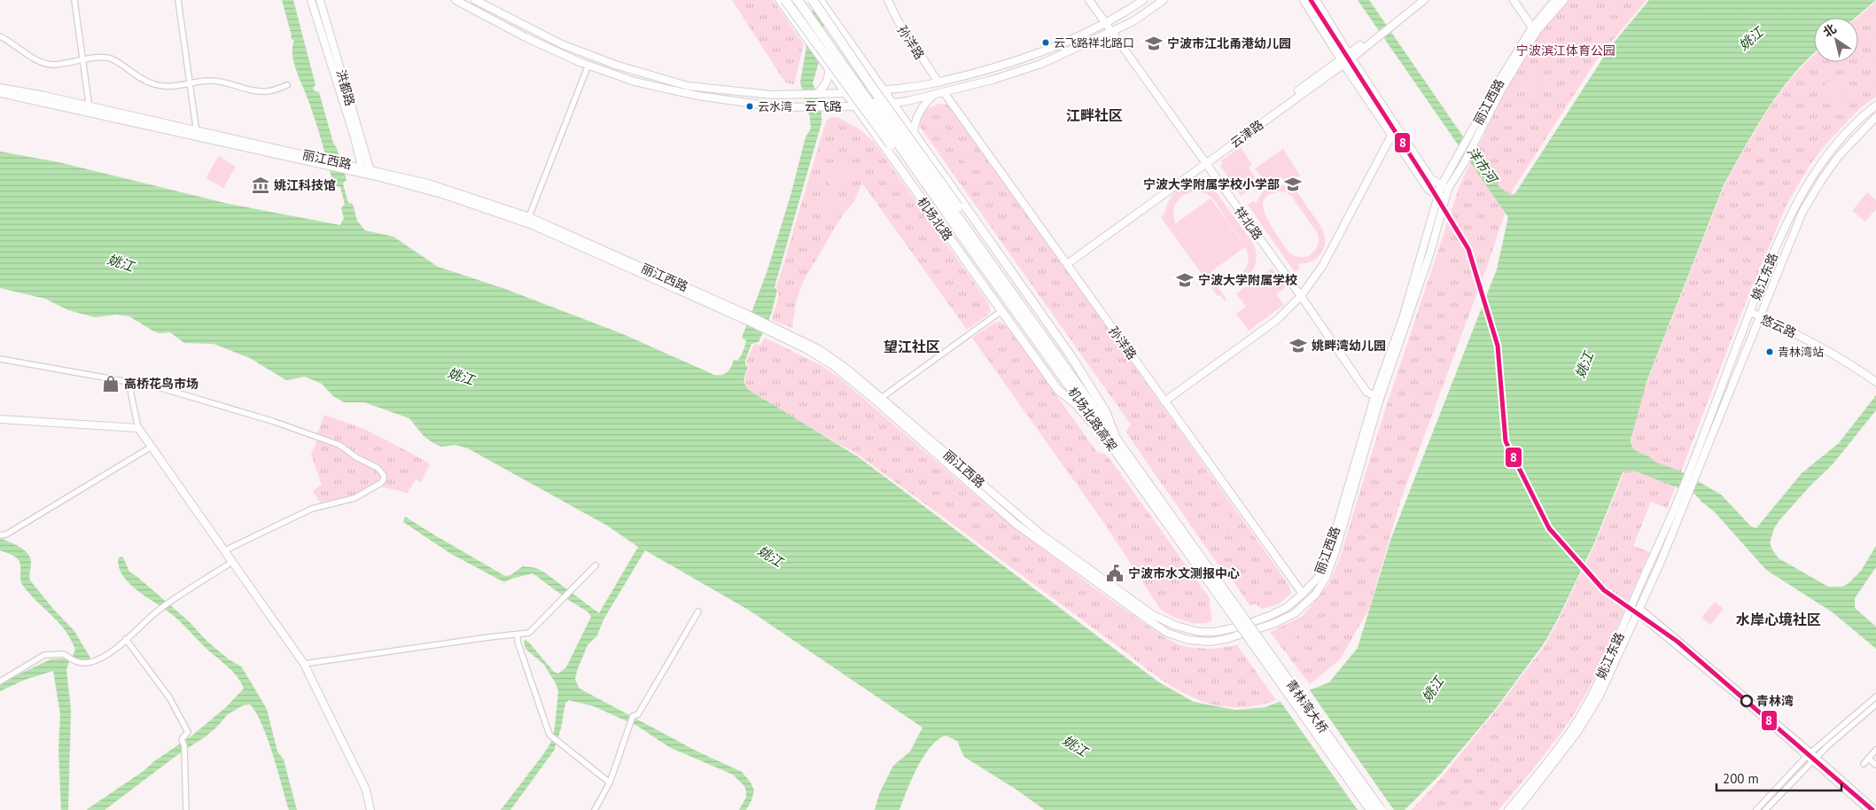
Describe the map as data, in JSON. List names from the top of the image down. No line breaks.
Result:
{"streets":{"highway":["机场北路","机场北路高架","青林湾大桥"],"main road":["孙洋路","洪都路","丽江西路","云飞路","云津路","祥北路","姚江东路","悠云路"]},"crossings":[["孙洋路","丽江西路"],["孙洋路","云飞路"],["孙洋路","云津路"],["洪都路","丽江西路"],["丽江西路","祥北路"],["云飞路","机场北路"],["云飞路","祥北路"],["云津路","祥北路"],["机场北路","机场北路高架"],["姚江东路","悠云路"],["机场北路高架","青林湾大桥"]],"districts":["江畔社区","望江社区","水岸心境社区"],"water":["姚江","洋市河"],"parks":["宁波滨江体育公园"],"places":{"other":["云飞路祥北路口","云水湾","青林湾站","青林湾"],"school or university":["宁波市江北甬港幼儿园","宁波大学附属学校小学部","宁波大学附属学校","姚畔湾幼儿园"],"museum":["姚江科技馆"],"shop":["高桥花鸟市场"],"public building":["宁波市水文测报中心"]},"lines":["transit line 8"],"scale_bar":"200 m","north":"top left"}
